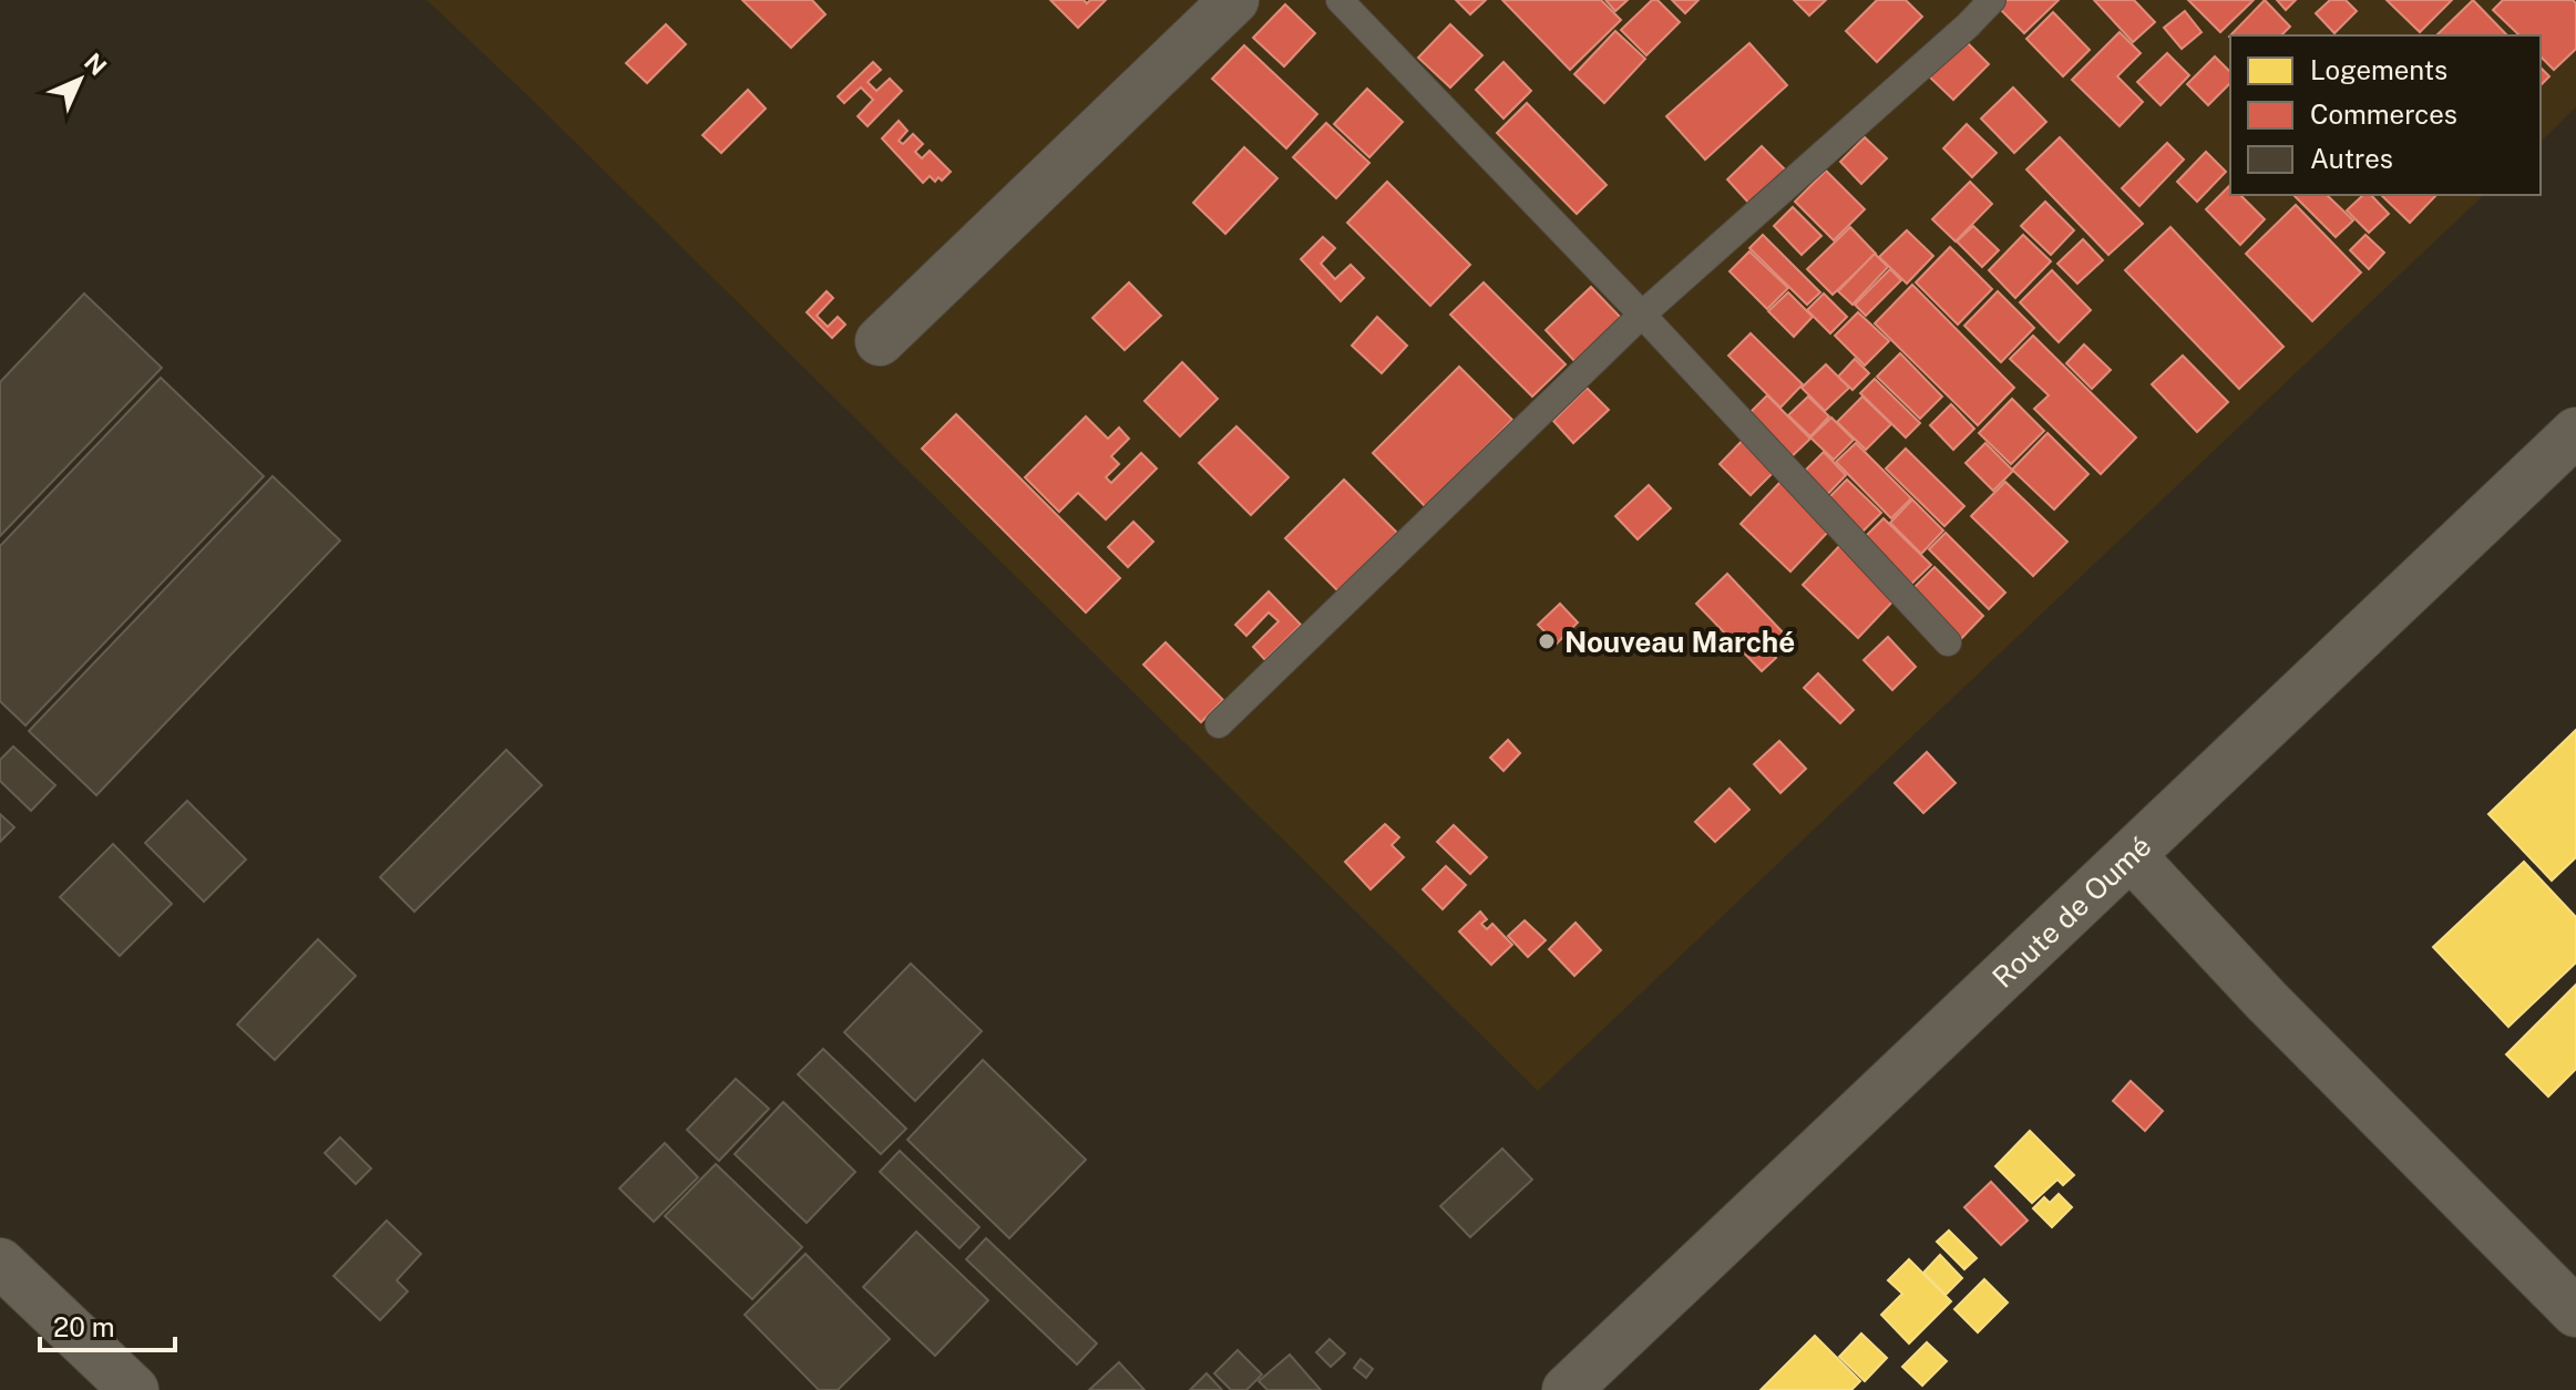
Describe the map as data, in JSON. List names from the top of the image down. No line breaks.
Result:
{"streets":{"street":["Route de Oumé"]},"places":["Nouveau Marché"],"legend":["Logements","Commerces","Autres"],"scale_bar":"20 m","north":"top right"}
